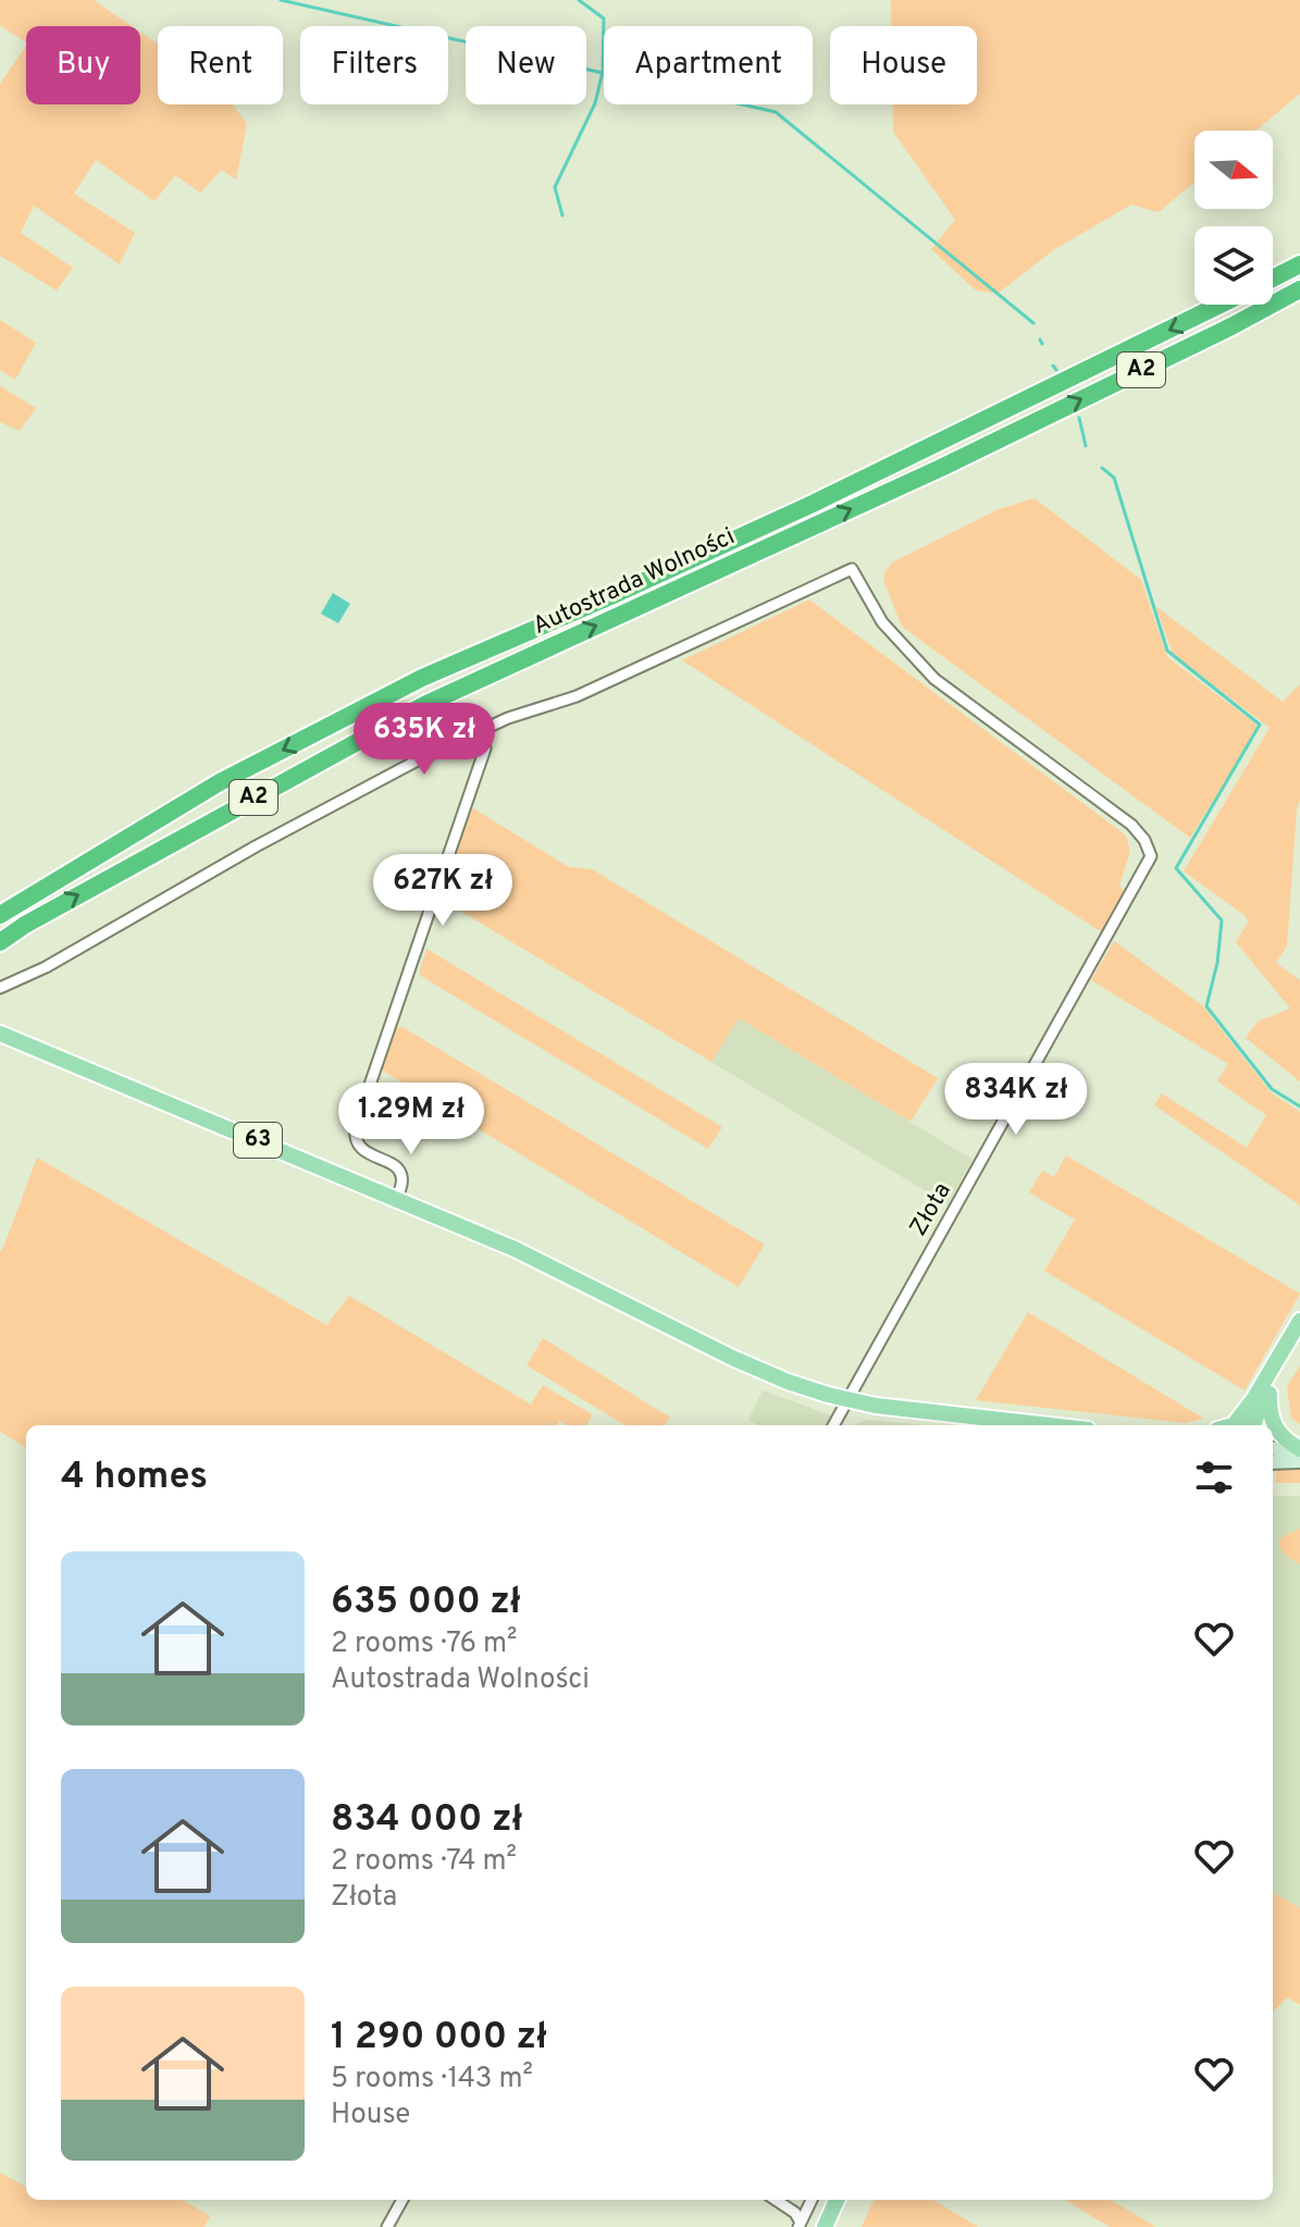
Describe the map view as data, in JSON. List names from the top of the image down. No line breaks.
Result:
{"streets":{"highway":["A2","Autostrada Wolności"],"main road":["63"],"street":["Złota"]},"crossings":[["63","Złota"]],"north":"right","page":{"chip":["Buy","Rent","Filters","New","Apartment","House"],"price":["635K zł","627K zł","834K zł","1.29M zł"],"heading":"4 homes","list":[{"name":"635 000 zł","note":"2 rooms · 76 m² · Autostrada Wolności"},{"name":"834 000 zł","note":"2 rooms · 74 m² · Złota"},{"name":"1 290 000 zł","note":"5 rooms · 143 m² · House"}]}}
